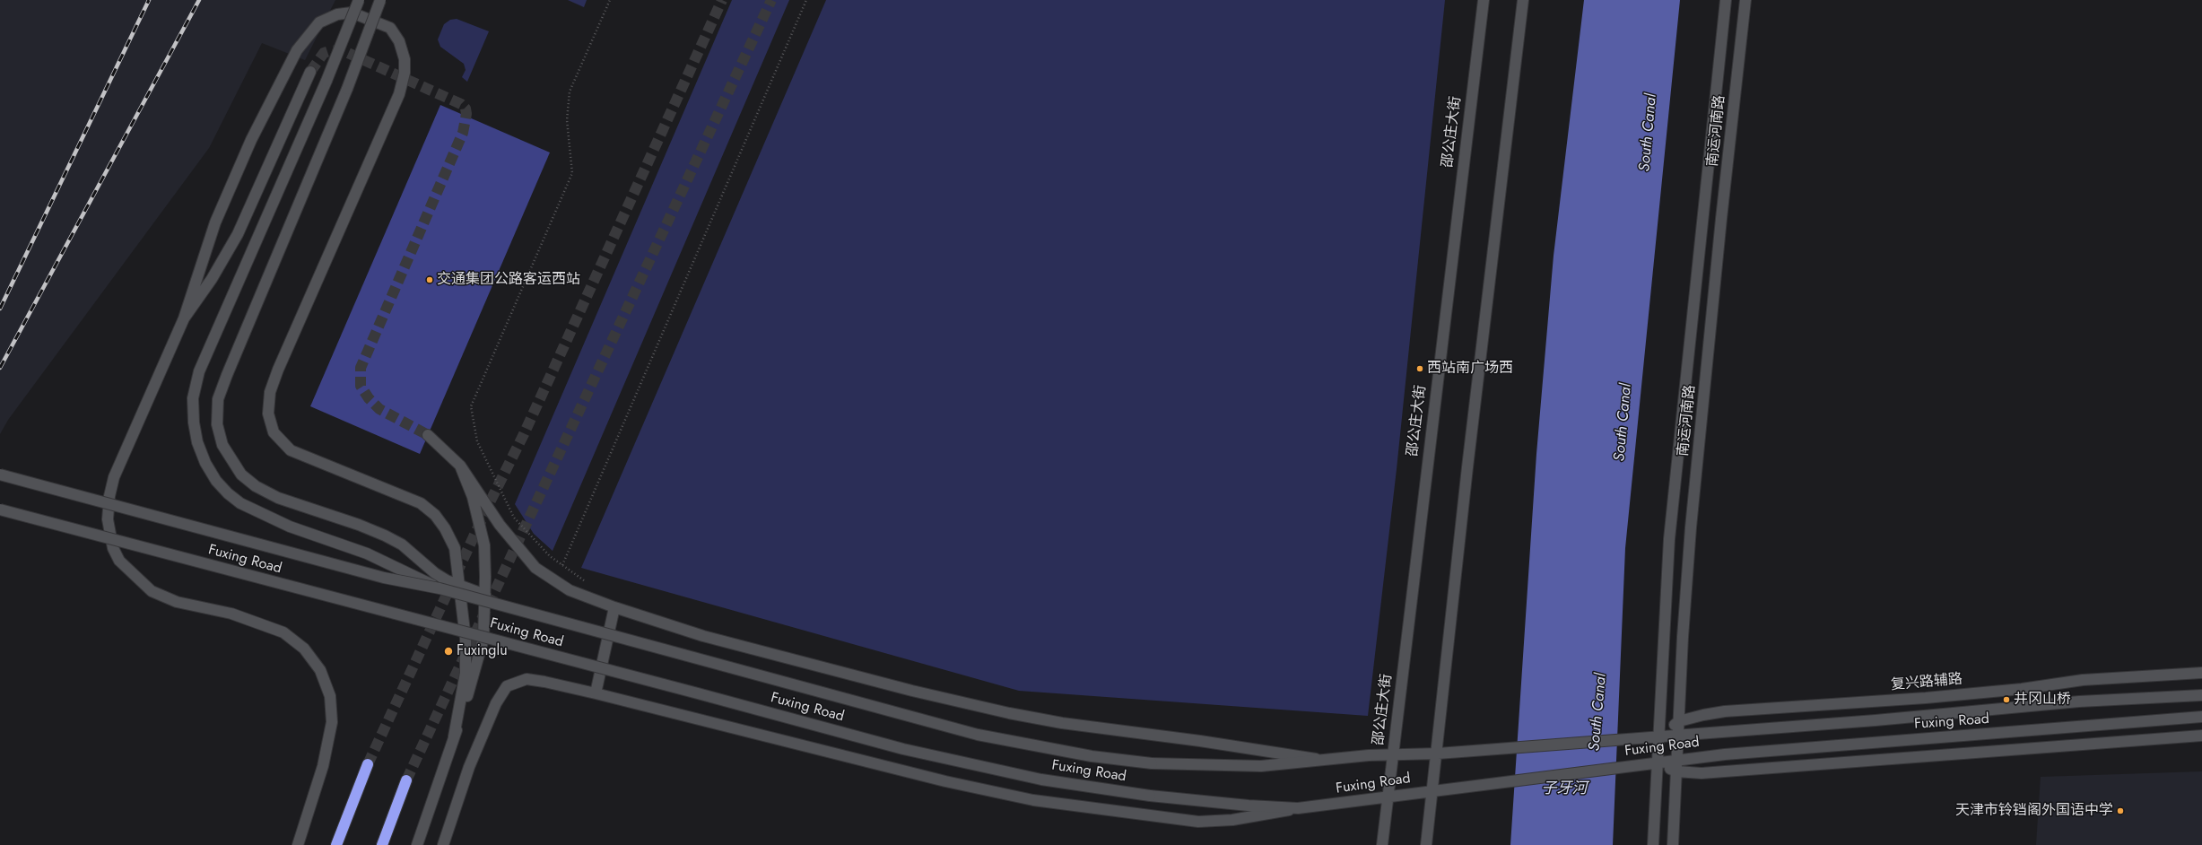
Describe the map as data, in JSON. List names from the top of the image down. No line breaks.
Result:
{"streets":{"street":["南运河南路","邵公庄大街","Fuxing Road","复兴路辅路"]},"crossings":[["南运河南路","Fuxing Road"],["南运河南路","复兴路辅路"],["邵公庄大街","Fuxing Road"],["Fuxing Road","复兴路辅路"]],"water":["South Canal","子牙河"],"places":["交通集团公路客运西站","西站南广场西","Fuxinglu","井冈山桥","天津市铃铛阁外国语中学"]}
